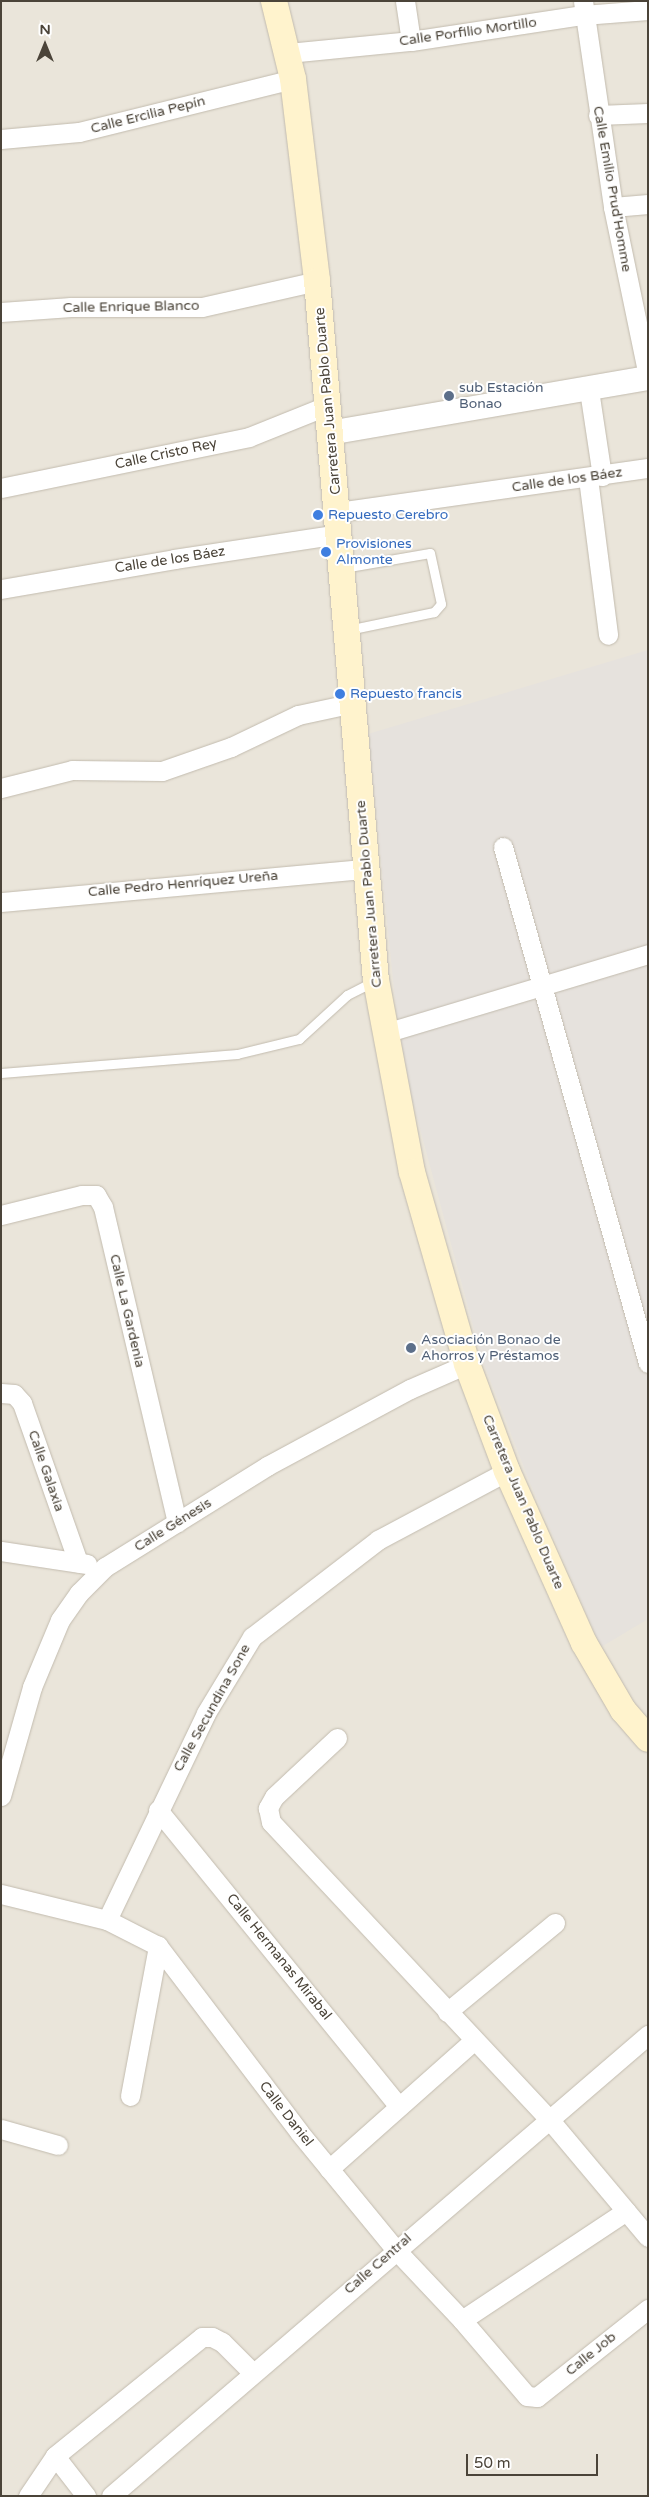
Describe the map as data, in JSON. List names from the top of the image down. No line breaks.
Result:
{"streets":{"main road":["Carretera Juan Pablo Duarte"],"street":["Calle Porfilio Mortillo","Calle Ercilia Pepín","Calle Emilio Prud'Homme","Calle Enrique Blanco","Calle Cristo Rey","Calle de los Báez","Calle Pedro Henríquez Ureña","Calle La Gardenia","Calle Galaxia","Calle Génesis","Calle Secundina Sone","Calle Hermanas Mirabal","Calle Daniel","Calle Central","Calle Job"]},"crossings":[["Calle Porfilio Mortillo","Calle Emilio Prud'Homme"],["Calle Porfilio Mortillo","Carretera Juan Pablo Duarte"],["Calle Ercilia Pepín","Carretera Juan Pablo Duarte"],["Calle Enrique Blanco","Carretera Juan Pablo Duarte"],["Carretera Juan Pablo Duarte","Calle Cristo Rey"],["Carretera Juan Pablo Duarte","Calle de los Báez"],["Carretera Juan Pablo Duarte","Calle Pedro Henríquez Ureña"],["Carretera Juan Pablo Duarte","Calle Génesis"],["Carretera Juan Pablo Duarte","Calle Secundina Sone"],["Calle La Gardenia","Calle Génesis"],["Calle Secundina Sone","Calle Hermanas Mirabal"],["Calle Secundina Sone","Calle Daniel"],["Calle Daniel","Calle Central"],["Calle Daniel","Calle Job"]],"places":["sub Estación Bonao","Repuesto Cerebro","Provisiones Almonte","Repuesto francis","Asociación Bonao de Ahorros y Préstamos"],"scale_bar":"50 m","north":"top"}
